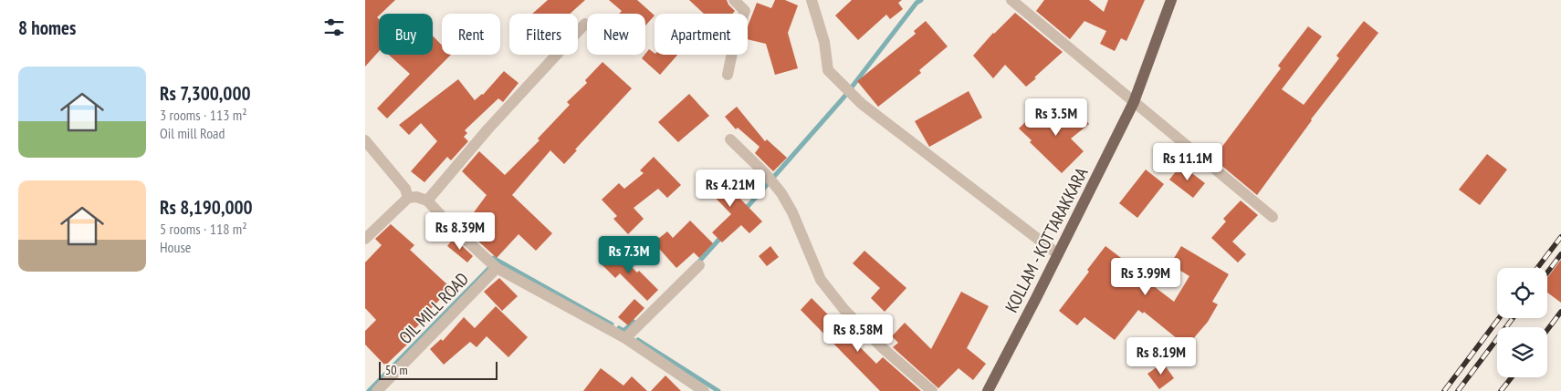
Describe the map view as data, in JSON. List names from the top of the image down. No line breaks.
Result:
{"streets":{"main road":["KOLLAM - KOTTARAKKARA"],"street":["OIL MILL ROAD"]},"scale_bar":"50 m","page":{"heading":"8 homes","chip":["Buy","Rent","Filters","New","Apartment"],"list":[{"name":"Rs 7,300,000","note":"3 rooms · 113 m² · Oil mill Road"},{"name":"Rs 8,190,000","note":"5 rooms · 118 m² · House"}],"price":["Rs 3.5M","Rs 11.1M","Rs 4.21M","Rs 8.39M","Rs 7.3M","Rs 3.99M","Rs 8.58M","Rs 8.19M"],"scale":"50 m"}}
